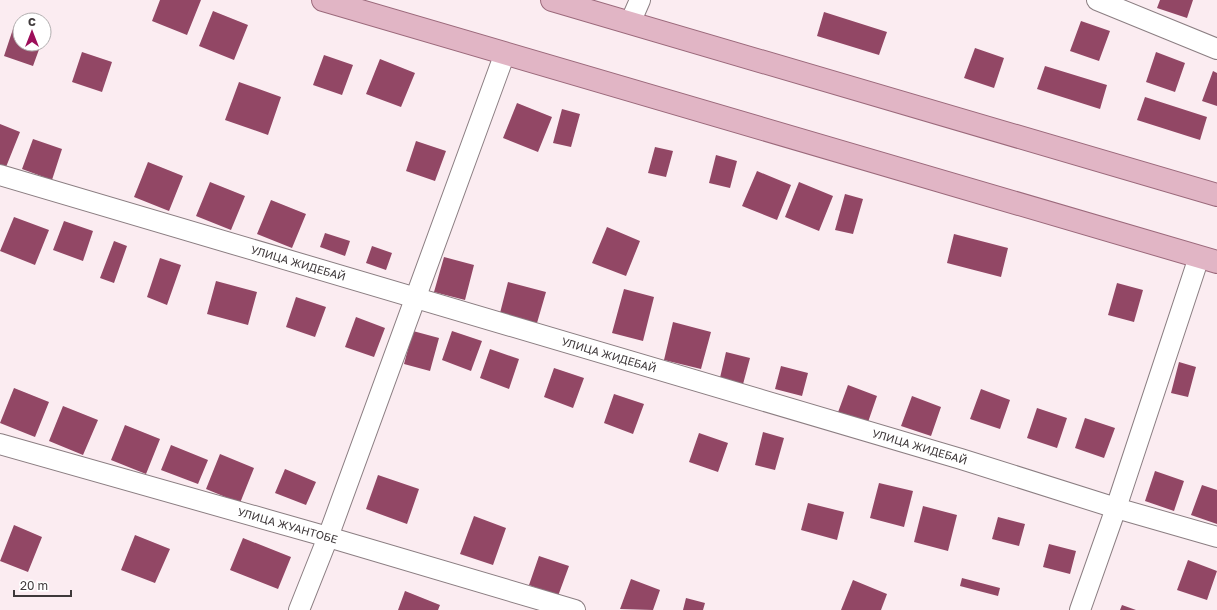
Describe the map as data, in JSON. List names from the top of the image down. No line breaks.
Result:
{"streets":{"street":["УЛИЦА ЖИДЕБАЙ","УЛИЦА ЖУАНТОБЕ"]},"scale_bar":"20 m","north":"top"}
